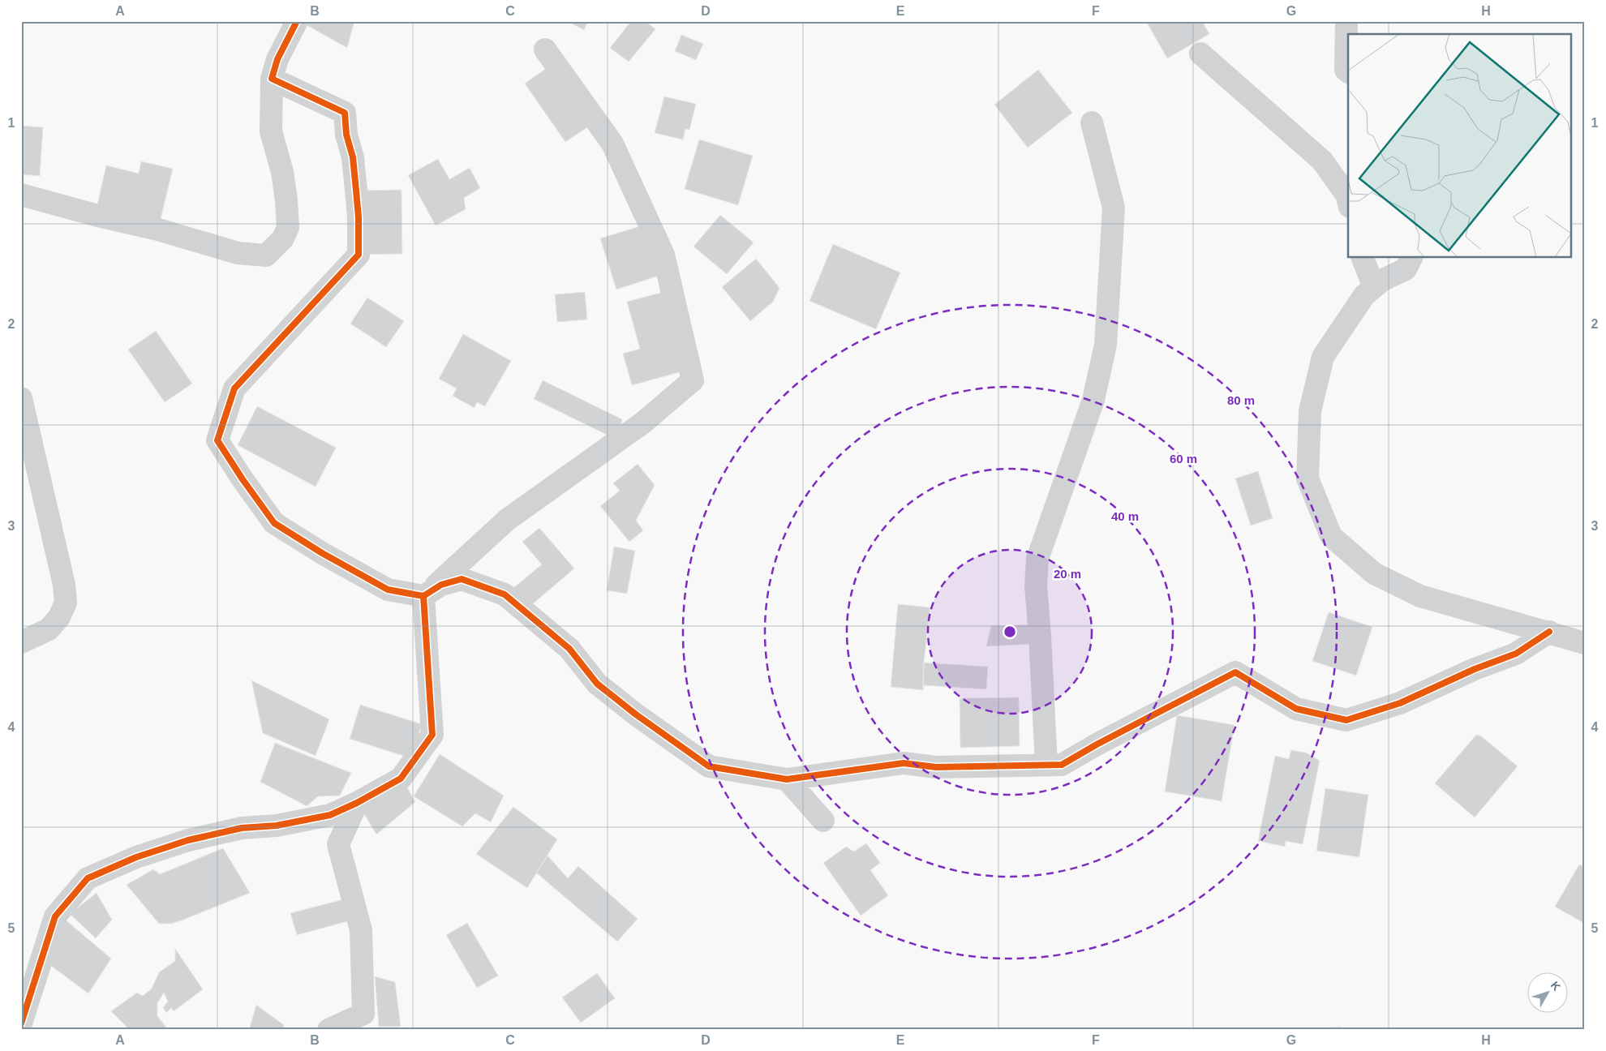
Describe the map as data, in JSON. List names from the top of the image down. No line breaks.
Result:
{"north":"top right","grid":{"columns":["A","B","C","D","E","F","G","H"],"rows":["1","2","3","4","5"]},"rings":["80 m","60 m","40 m","20 m"]}
